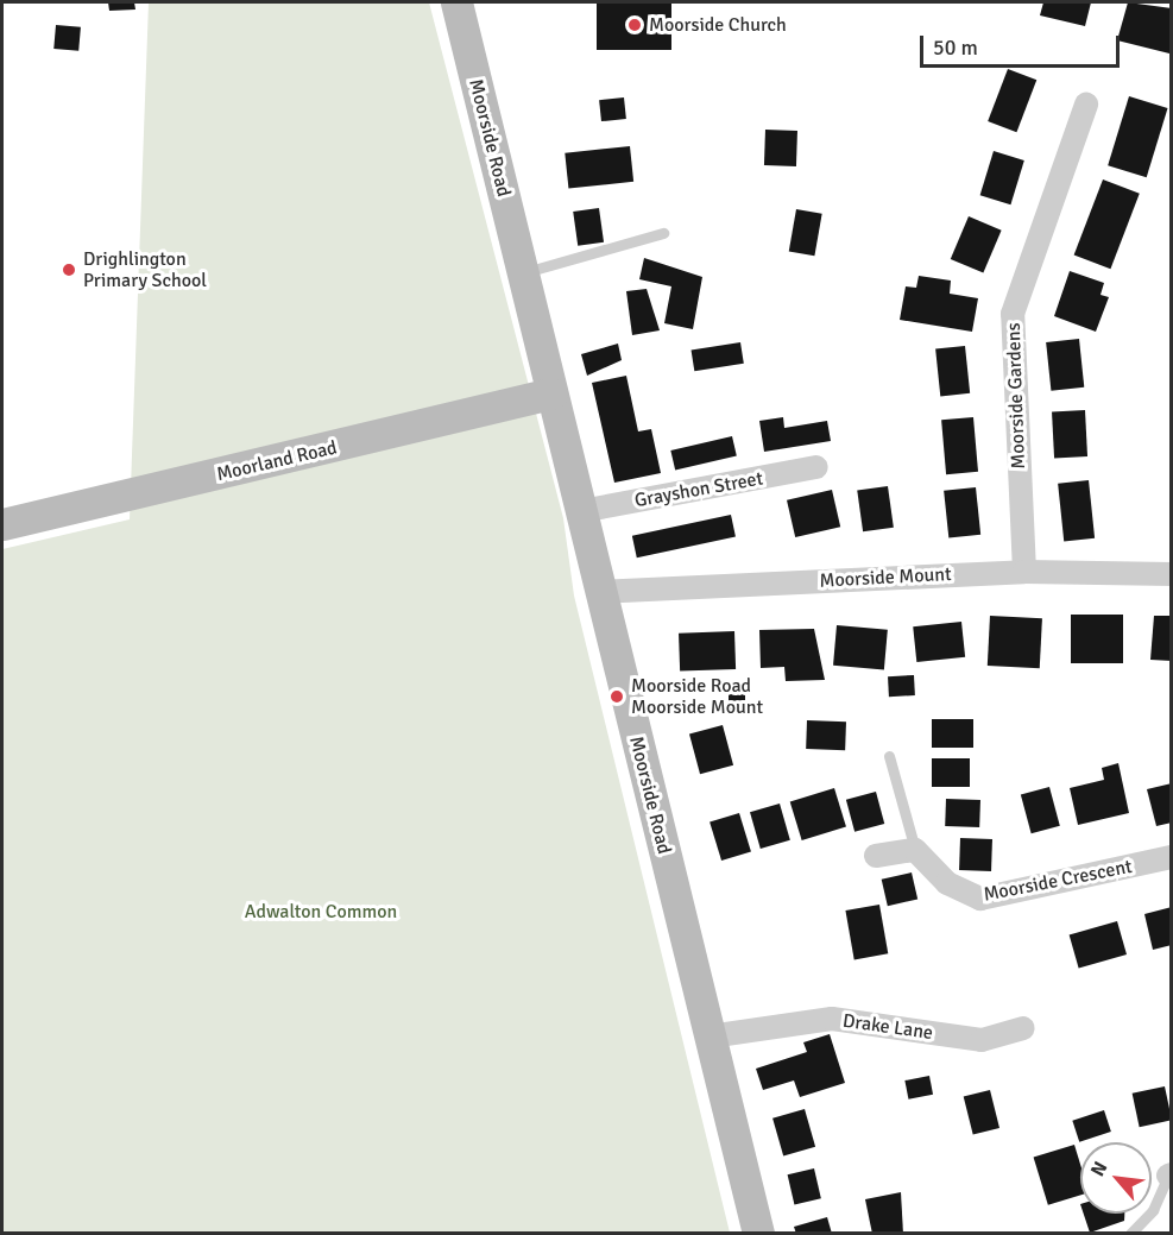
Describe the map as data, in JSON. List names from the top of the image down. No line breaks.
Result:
{"streets":{"street":["Moorside Road","Moorside Gardens","Moorland Road","Grayshon Street","Moorside Mount","Moorside Crescent","Drake Lane"]},"crossings":[["Moorside Road","Moorland Road"],["Moorside Road","Grayshon Street"],["Moorside Road","Moorside Mount"],["Moorside Road","Drake Lane"],["Moorside Gardens","Moorside Mount"]],"parks":["Adwalton Common"],"places":["Moorside Church","Drighlington Primary School","Moorside Road Moorside Mount"],"scale_bar":"50 m","north":"top left"}
